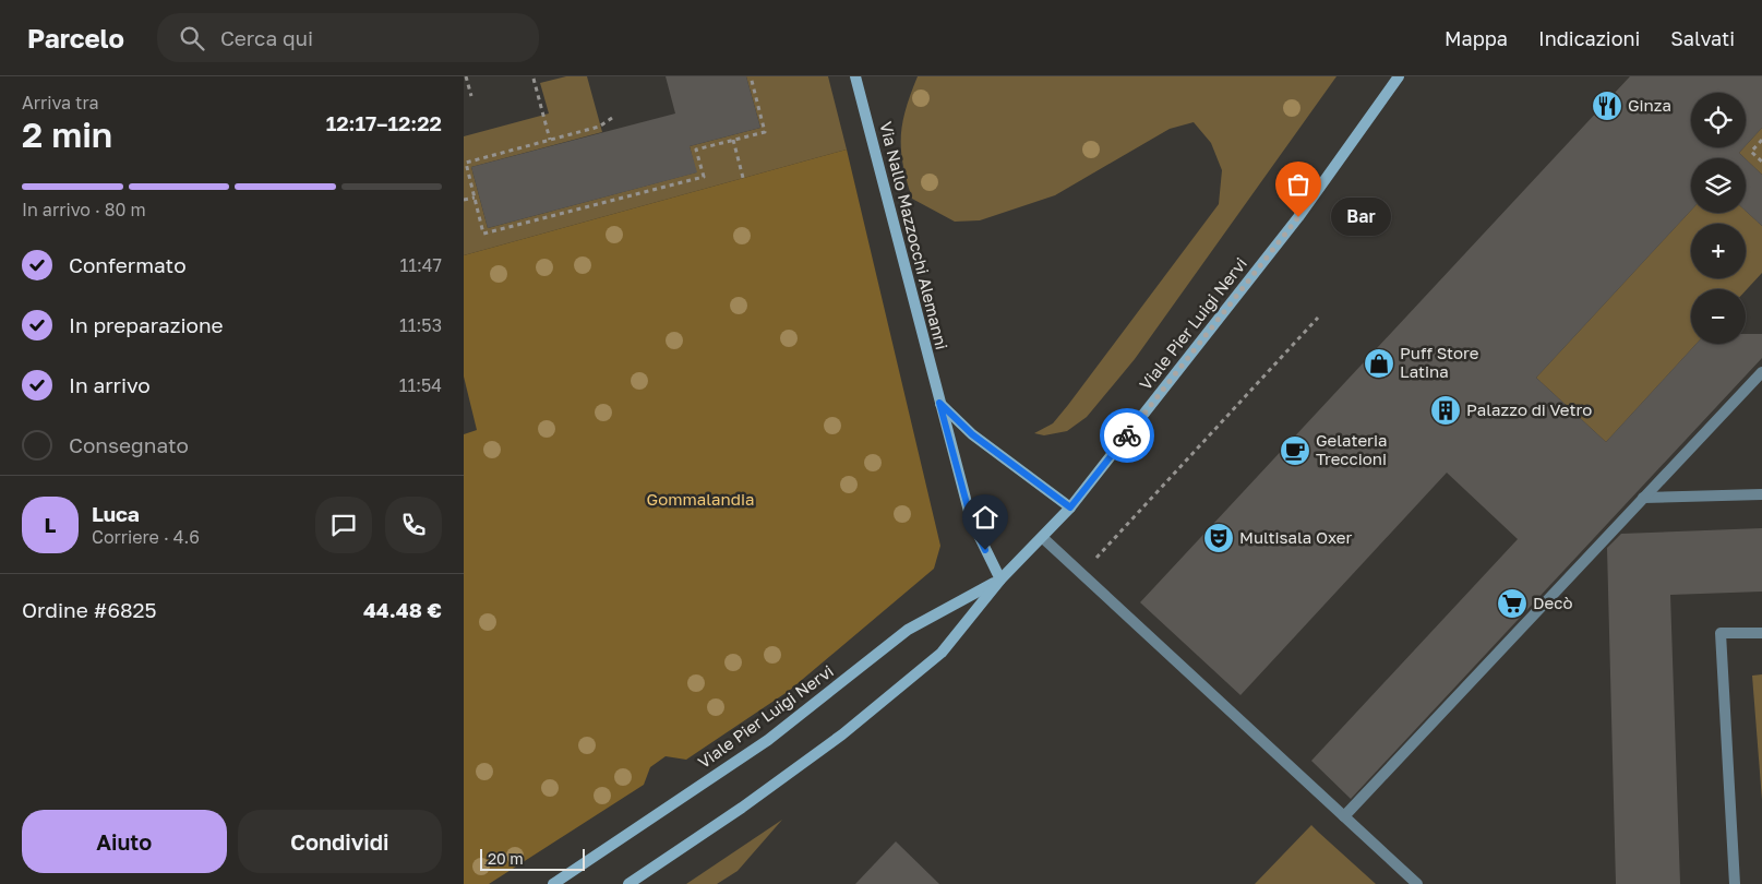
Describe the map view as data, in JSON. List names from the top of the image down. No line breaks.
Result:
{"streets":{"street":["Via Nallo Mazzocchi Alemanni","Viale Pier Luigi Nervi"]},"crossings":[["Via Nallo Mazzocchi Alemanni","Viale Pier Luigi Nervi"]],"parks":["Gommalandia"],"places":{"restaurant":["Ginza"],"other":["Bar"],"shop":["Puff Store Latina"],"building":["Palazzo di Vetro"],"cafe":["Gelateria Treccioni"],"theatre":["Multisala Oxer"],"supermarket":["Decò"]},"scale_bar":"20 m","page":{"header":"Parcelo","search":"Cerca qui","nav":["Mappa","Indicazioni","Salvati"],"heading":["2 min","Arriva tra","12:17–12:22"],"panel":["Luca","Corriere · 4.6","Ordine #6825","44.48 €"],"map_buttons":["+","−"],"bar":"In arrivo · 80 m","bubble":"Bar","list":[["Confermato","11:47"],["In preparazione","11:53"],["In arrivo","11:54"],"Consegnato"],"round":"L","buttons":["Aiuto","Condividi"],"scale":"20 m"}}
